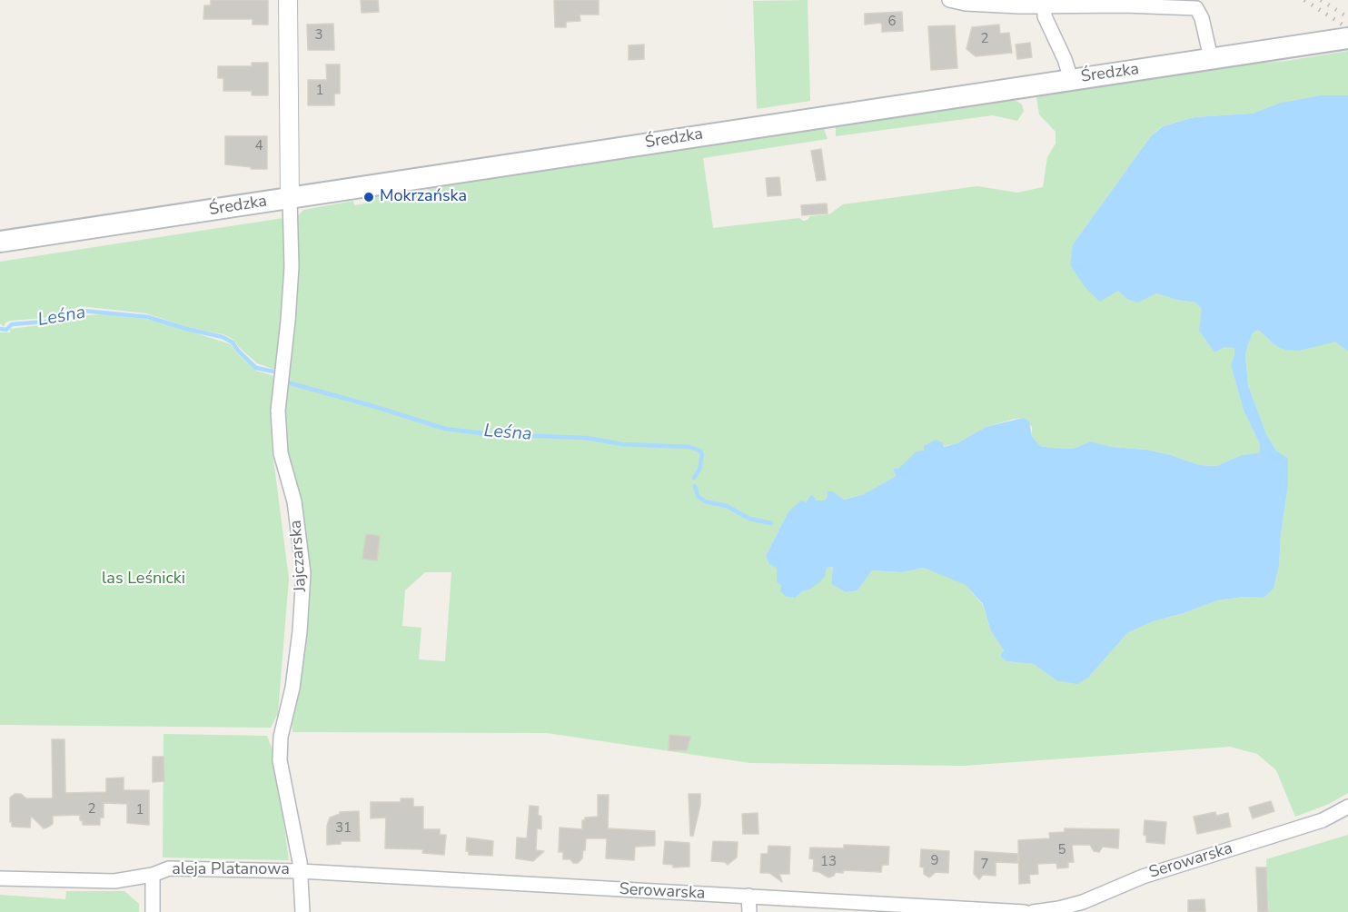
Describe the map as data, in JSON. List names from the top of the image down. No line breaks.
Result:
{"streets":{"main road":["Średzka"],"street":["Jajczarska","Serowarska","aleja Platanowa"]},"crossings":[["Średzka","Jajczarska"],["Jajczarska","Serowarska"],["Jajczarska","aleja Platanowa"],["Serowarska","aleja Platanowa"]],"water":["Leśna"],"parks":["las Leśnicki"],"places":["Mokrzańska"],"house_numbers":["6","3","2","1","4","2","1","31","5","9","13","7"]}
